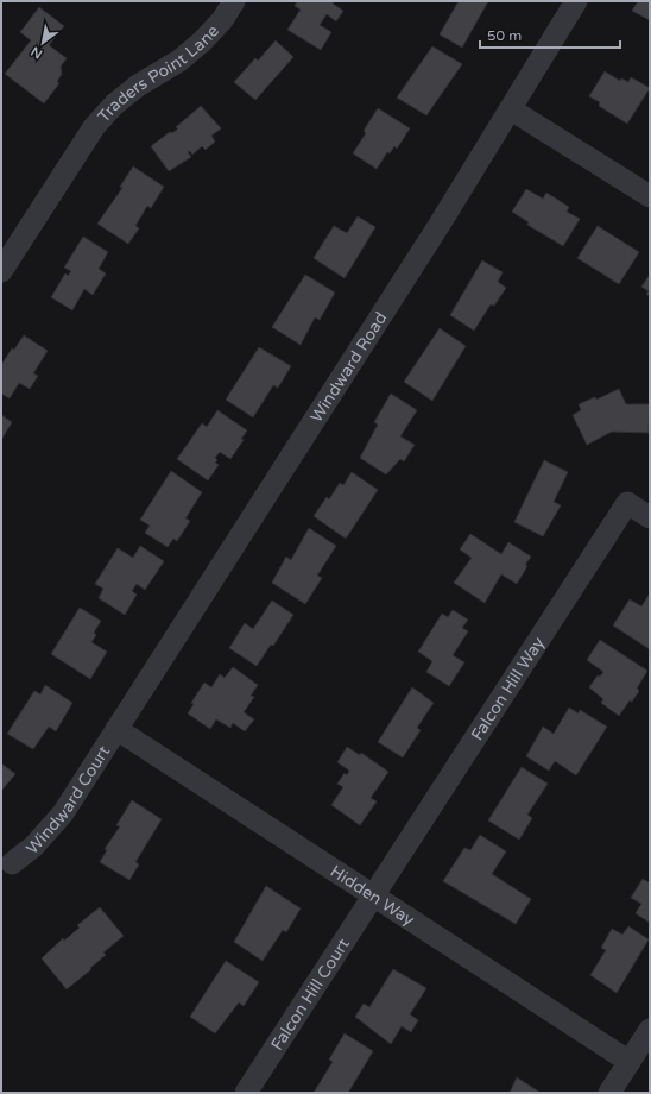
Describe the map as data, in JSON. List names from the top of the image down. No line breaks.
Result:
{"streets":{"street":["Traders Point Lane","Windward Road","Falcon Hill Way","Windward Court","Hidden Way","Falcon Hill Court"]},"crossings":[["Windward Road","Windward Court"],["Windward Road","Hidden Way"],["Falcon Hill Way","Hidden Way"],["Falcon Hill Way","Falcon Hill Court"],["Windward Court","Hidden Way"],["Hidden Way","Falcon Hill Court"]],"scale_bar":"50 m","north":"bottom left"}
